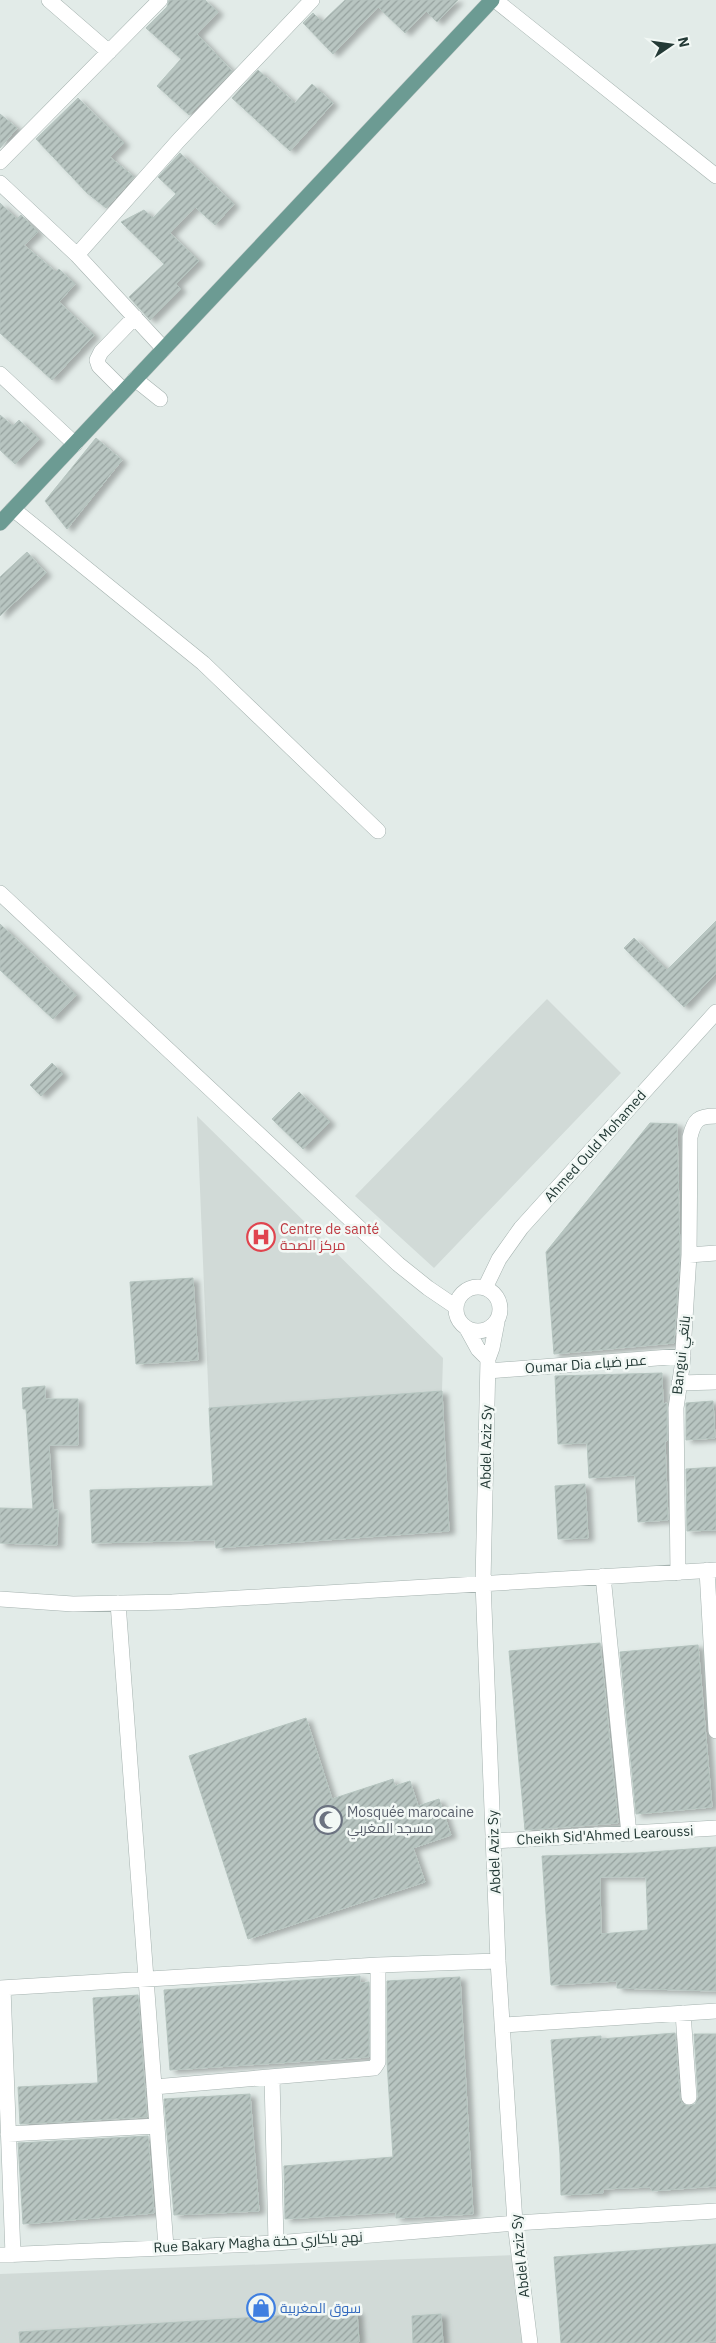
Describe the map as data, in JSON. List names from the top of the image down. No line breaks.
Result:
{"streets":{"street":["Ahmed Ould Mohamed","Bangui بانغي","Oumar Dia عمر ضياء","Abdel Aziz Sy","Cheikh Sid'Ahmed Learoussi","Rue Bakary Magha نهج باكاري حخة"]},"crossings":[["Ahmed Ould Mohamed","Abdel Aziz Sy"],["Bangui بانغي","Oumar Dia عمر ضياء"],["Oumar Dia عمر ضياء","Abdel Aziz Sy"],["Abdel Aziz Sy","Cheikh Sid'Ahmed Learoussi"],["Abdel Aziz Sy","Rue Bakary Magha نهج باكاري حخة"]],"places":{"hospital":["Centre de santé مركز الصحة"],"mosque":["Mosquée marocaine مسجد المغربي"],"shop":["سوق المغربية"]},"north":"right"}
